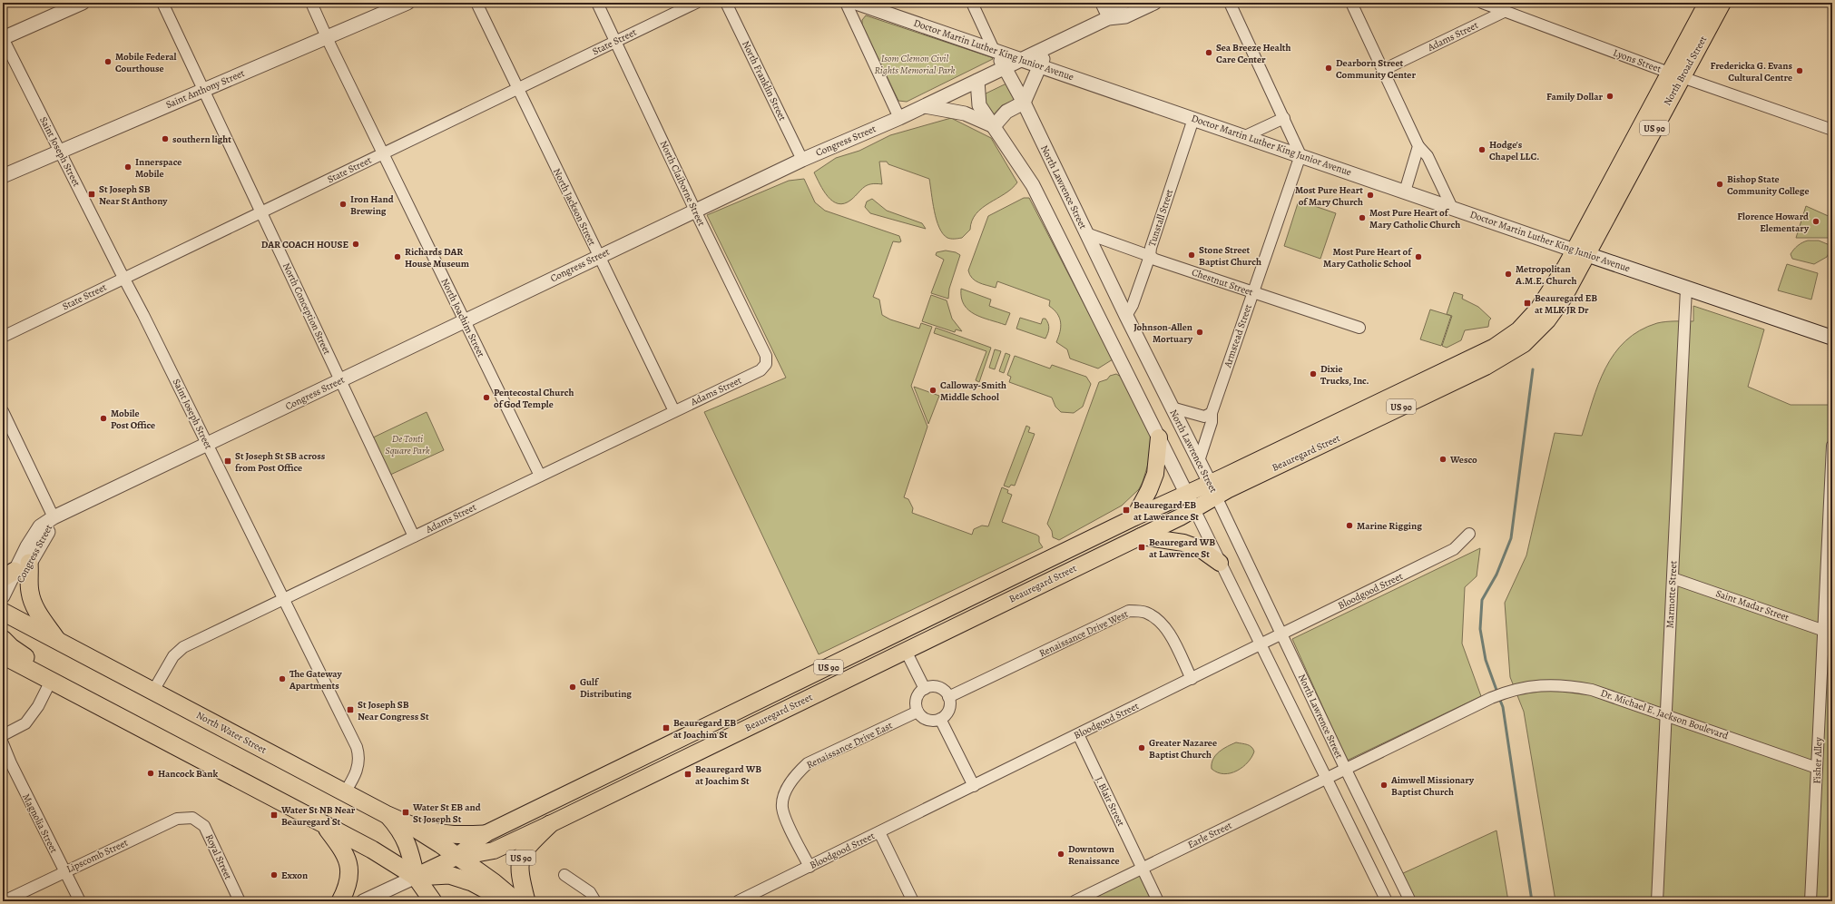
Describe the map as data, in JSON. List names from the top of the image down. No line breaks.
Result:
{"streets":{"highway":["US 90","North Water Street"],"main road":["Doctor Martin Luther King Junior Avenue","North Broad Street","Beauregard Street"],"street":["Adams Street","State Street","Lyons Street","North Franklin Street","Saint Anthony Street","Congress Street","Saint Joseph Street","North Claiborne Street","North Lawrence Street","North Jackson Street","Tunstall Street","Chestnut Street","North Conception Street","North Joachim Street","Armstead Street","Bloodgood Street","Marmotte Street","Saint Madar Street","Renaissance Drive West","Dr. Michael E. Jackson Boulevard","Renaissance Drive East","Fisher Alley","J. Blair Street","Magnolia Street","Earle Street","Lipscomb Street","Royal Street"]},"crossings":[["Adams Street","Lyons Street"],["Adams Street","Saint Joseph Street"],["Adams Street","North Claiborne Street"],["Adams Street","North Jackson Street"],["Adams Street","North Conception Street"],["Adams Street","North Joachim Street"],["Adams Street","North Water Street"],["State Street","Saint Joseph Street"],["State Street","North Claiborne Street"],["State Street","North Jackson Street"],["State Street","North Conception Street"],["State Street","North Joachim Street"],["Doctor Martin Luther King Junior Avenue","North Broad Street"],["Doctor Martin Luther King Junior Avenue","Congress Street"],["Doctor Martin Luther King Junior Avenue","North Lawrence Street"],["Doctor Martin Luther King Junior Avenue","Tunstall Street"],["Doctor Martin Luther King Junior Avenue","Armstead Street"],["Doctor Martin Luther King Junior Avenue","Beauregard Street"],["Doctor Martin Luther King Junior Avenue","Marmotte Street"],["Lyons Street","North Broad Street"],["North Broad Street","Beauregard Street"],["North Franklin Street","Congress Street"],["Saint Anthony Street","Saint Joseph Street"],["Saint Anthony Street","North Conception Street"],["Saint Anthony Street","North Joachim Street"],["US 90","Beauregard Street"],["Congress Street","Saint Joseph Street"],["Congress Street","North Claiborne Street"],["Congress Street","North Lawrence Street"],["Congress Street","North Jackson Street"],["Congress Street","North Conception Street"],["Congress Street","North Joachim Street"],["Saint Joseph Street","North Water Street"],["North Lawrence Street","Tunstall Street"],["North Lawrence Street","Chestnut Street"],["North Lawrence Street","Armstead Street"],["North Lawrence Street","Beauregard Street"],["North Lawrence Street","Bloodgood Street"],["North Lawrence Street","Dr. Michael E. Jackson Boulevard"],["North Lawrence Street","Earle Street"],["Tunstall Street","Chestnut Street"],["Chestnut Street","Armstead Street"],["Beauregard Street","North Water Street"],["Bloodgood Street","Renaissance Drive West"],["Bloodgood Street","Renaissance Drive East"],["Bloodgood Street","J. Blair Street"],["Marmotte Street","Saint Madar Street"],["Marmotte Street","Dr. Michael E. Jackson Boulevard"],["Saint Madar Street","Fisher Alley"],["Renaissance Drive West","Renaissance Drive East"],["Dr. Michael E. Jackson Boulevard","Fisher Alley"],["Dr. Michael E. Jackson Boulevard","Earle Street"],["J. Blair Street","Earle Street"],["Magnolia Street","Lipscomb Street"],["Lipscomb Street","Royal Street"]],"parks":["Isom Clemon Civil Rights Memorial Park","De Tonti Square Park"],"places":{"other":["Sea Breeze Health Care Center","Mobile Federal Courthouse","Dearborn Street Community Center","Fredericka G. Evans Cultural Centre","Family Dollar","southern light","Hodge's Chapel LLC.","Innerspace Mobile","Bishop State Community College","Most Pure Heart of Mary Church","Iron Hand Brewing","Most Pure Heart of Mary Catholic Church","Florence Howard Elementary","DAR COACH HOUSE","Stone Street Baptist Church","Richards DAR House Museum","Most Pure Heart of Mary Catholic School","Metropolitan A.M.E. Church","Johnson-Allen Mortuary","Dixie Trucks, Inc.","Calloway-Smith Middle School","Pentecostal Church of God Temple","Mobile Post Office","Wesco","Marine Rigging","The Gateway Apartments","Gulf Distributing","Greater Nazaree Baptist Church","Hancock Bank","Aimwell Missionary Baptist Church","Downtown Renaissance","Exxon"],"transit":["St Joseph SB Near St Anthony","Beauregard EB at MLK JR Dr","St Joseph St SB across from Post Office","Beauregard EB at Lawerance St","Beauregard WB at Lawrence St","St Joseph SB Near Congress St","Beauregard EB at Joachim St","Beauregard WB at Joachim St","Water St EB and St Joseph St","Water St NB Near Beauregard St"]}}
